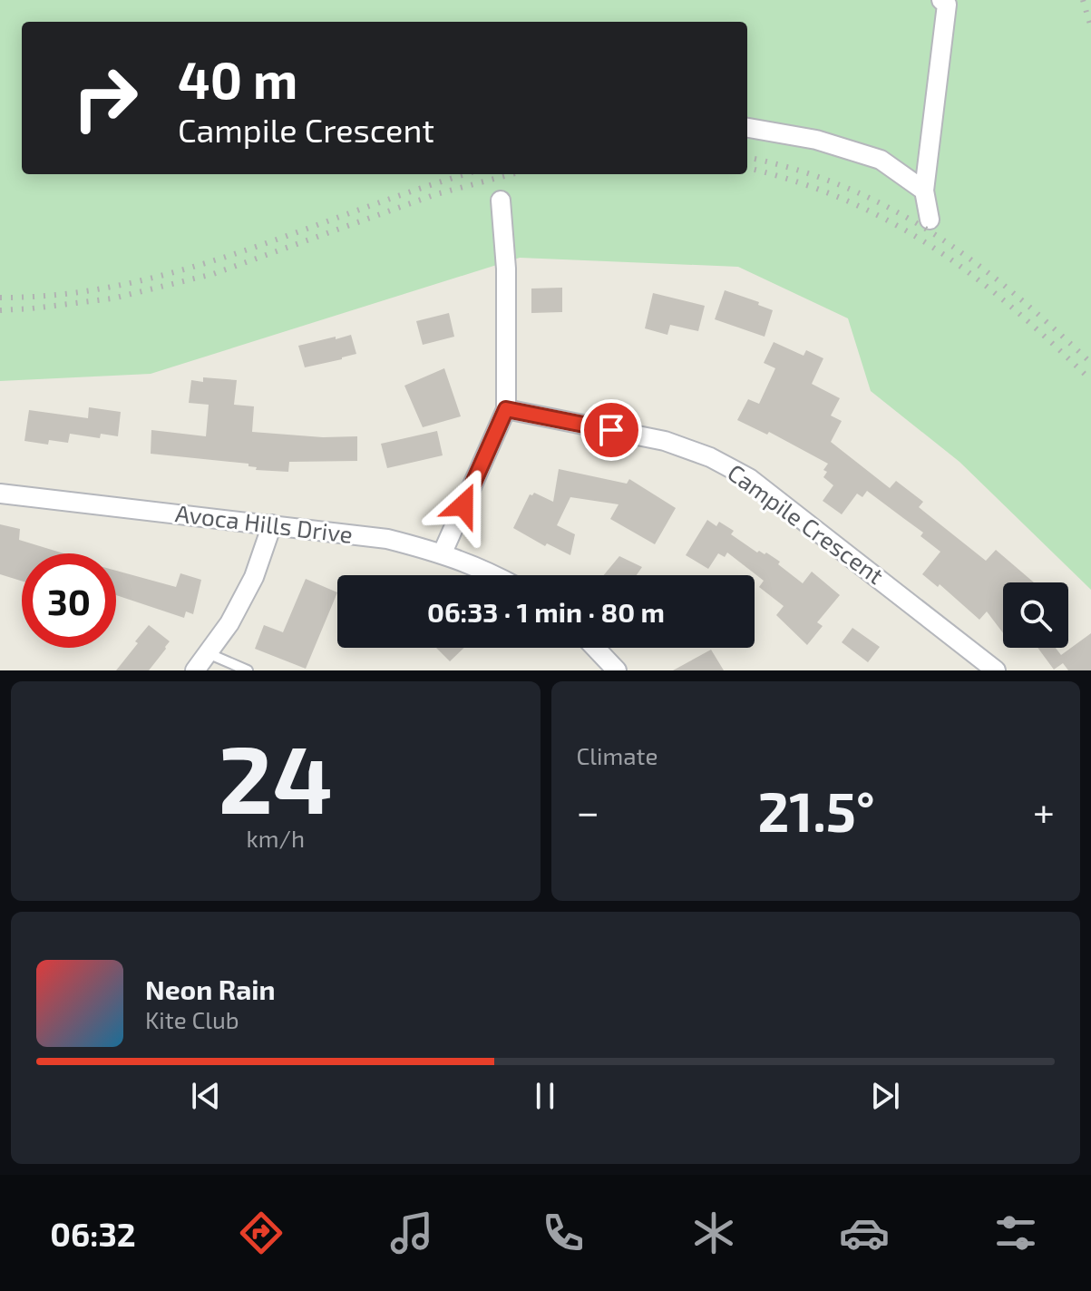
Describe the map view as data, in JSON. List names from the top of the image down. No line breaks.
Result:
{"streets":{"street":["Avoca Hills Drive","Campile Crescent"]},"page":{"turn":["40 m","Campile Crescent"],"limit":"30","trip":"06:33 · 1 min · 80 m","tile":[["24","km/h"],"Climate"],"heat":["−","21.5°","+"],"song":["Neon Rain","Kite Club"],"tabs":"06:32"}}
